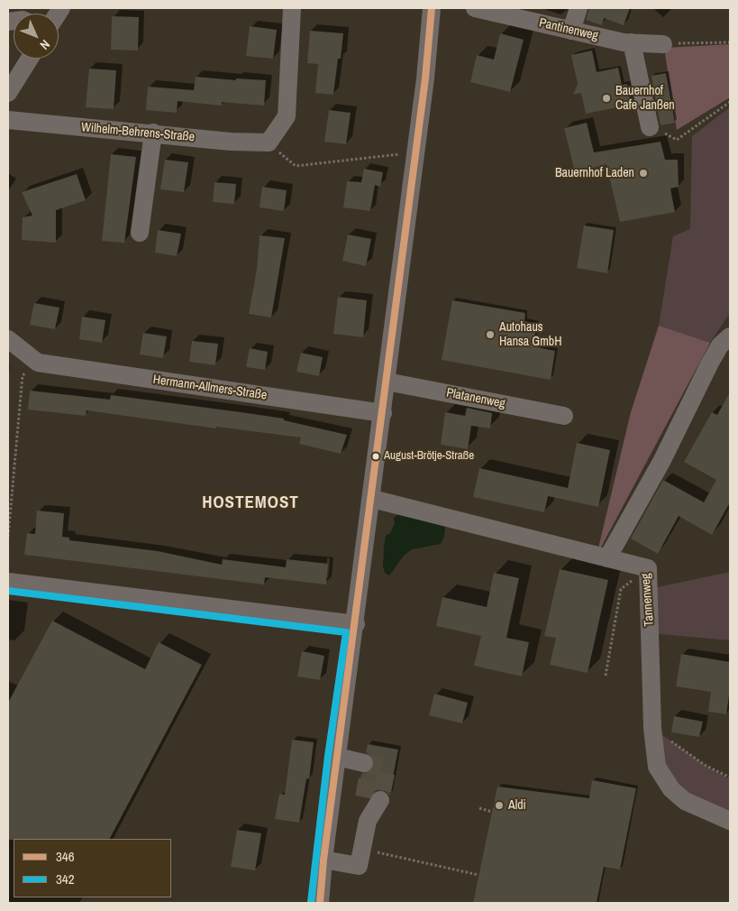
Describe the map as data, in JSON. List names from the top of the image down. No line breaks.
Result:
{"streets":{"street":["Pantinenweg","Wilhelm-Behrens-Straße","Hermann-Allmers-Straße","Platanenweg","Tannenweg"]},"districts":["HOSTEMOST"],"places":["Bauernhof Cafe Janßen","Bauernhof Laden","Autohaus Hansa GmbH","August-Brötje-Straße","Aldi"],"lines":["transit line 346","transit line 342"],"legend":["346","342"],"north":"bottom right"}
